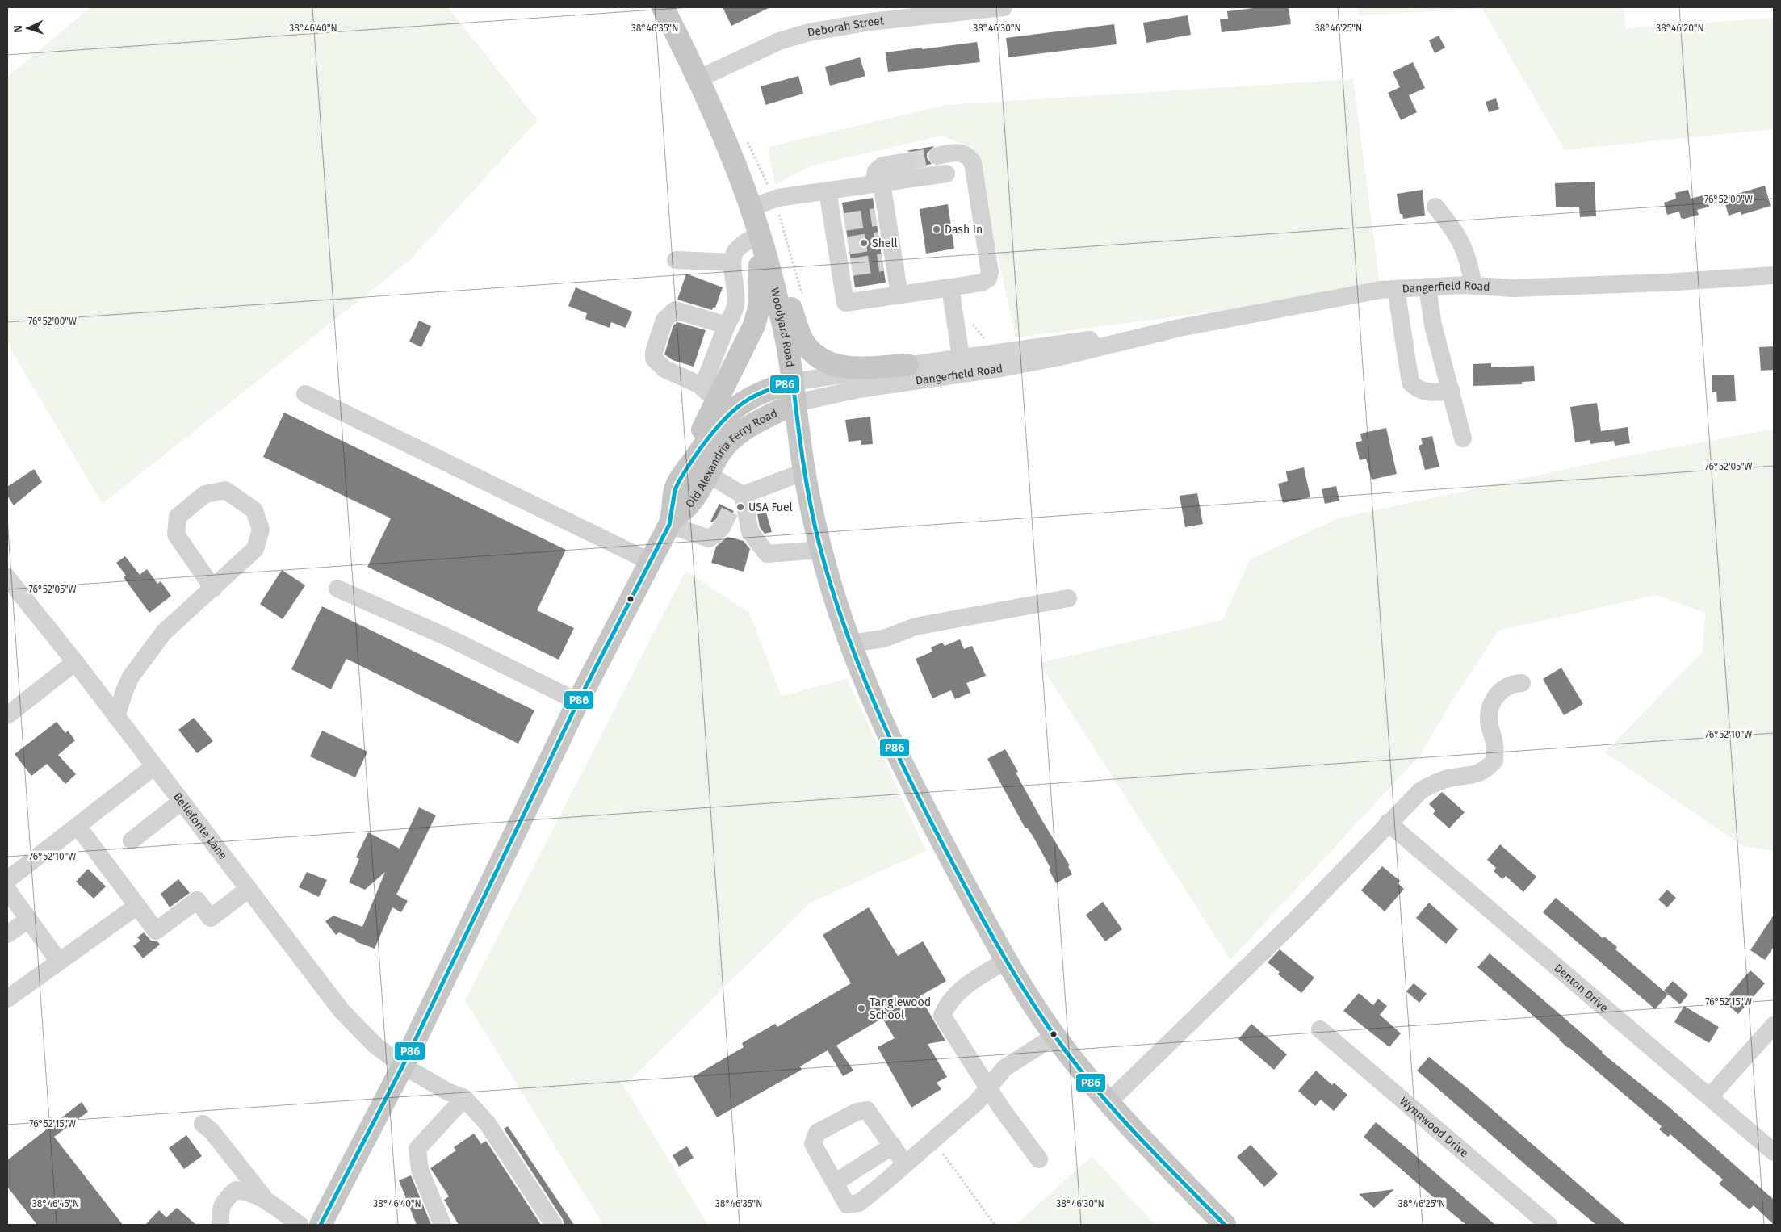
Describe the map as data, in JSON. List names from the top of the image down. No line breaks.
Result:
{"streets":{"main road":["Woodyard Road","Old Alexandria Ferry Road"],"street":["Deborah Street","Dangerfield Road","Bellefonte Lane","Denton Drive","Wynnwood Drive"]},"crossings":[["Deborah Street","Woodyard Road"],["Dangerfield Road","Woodyard Road"],["Dangerfield Road","Old Alexandria Ferry Road"],["Woodyard Road","Old Alexandria Ferry Road"],["Old Alexandria Ferry Road","Bellefonte Lane"]],"places":["Dash In","Shell","USA Fuel","Tanglewood School"],"lines":["transit line P86"],"north":"left","coordinates":["38°46'40\"N","38°46'35\"N","38°46'30\"N","38°46'25\"N","38°46'20\"N","76°52'00\"W","76°52'05\"W","76°52'10\"W","76°52'15\"W","38°46'45\"N"]}
